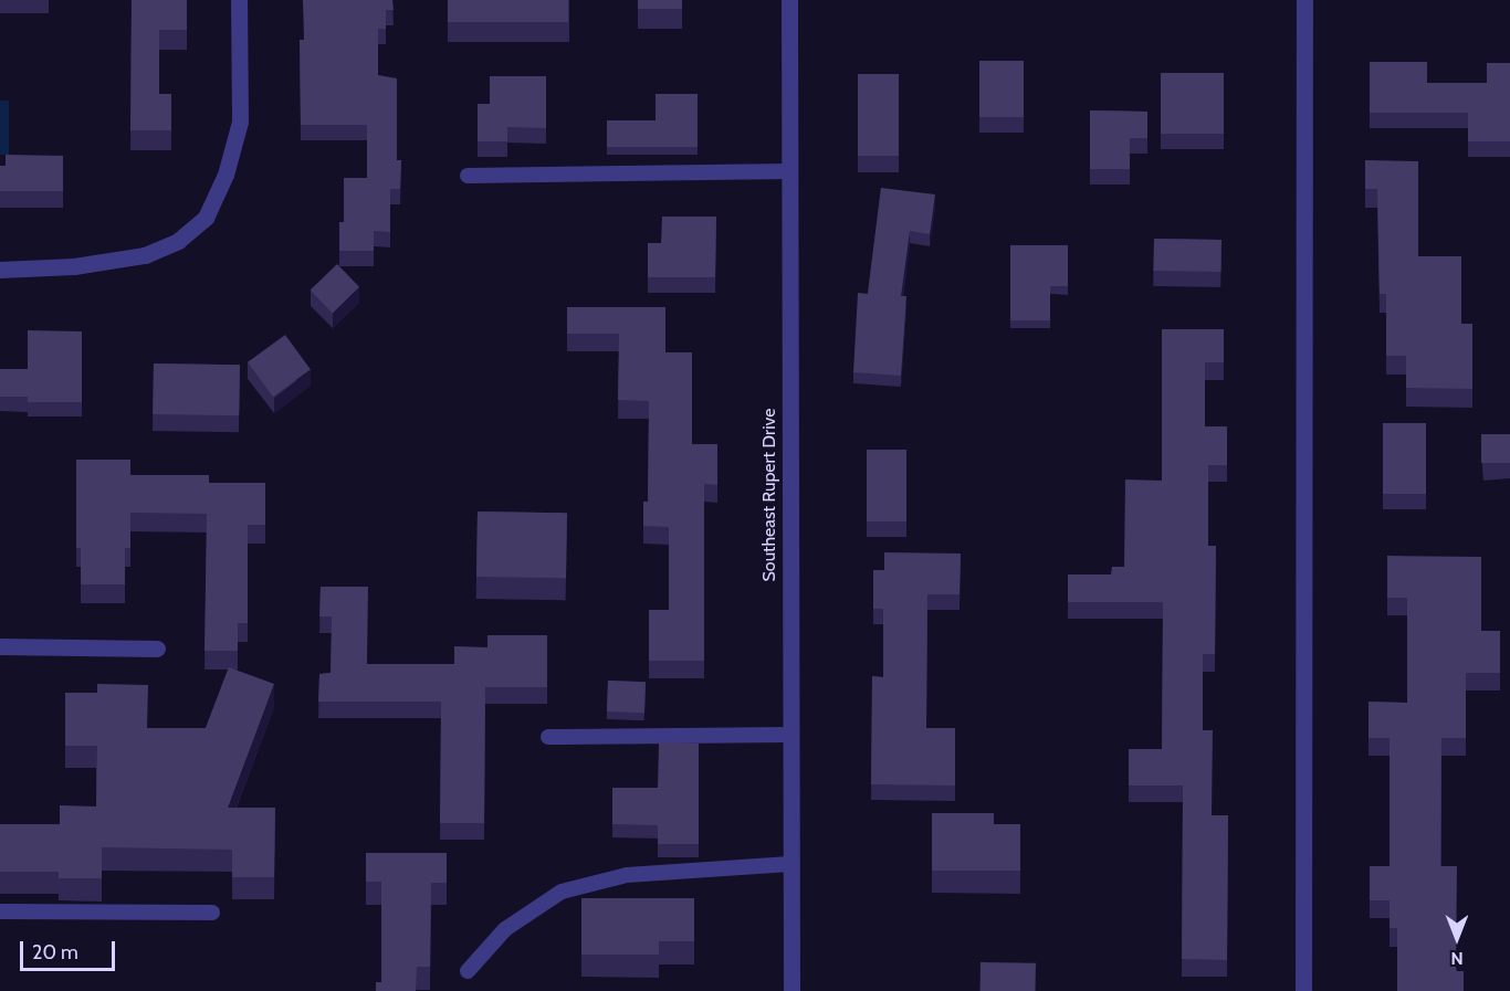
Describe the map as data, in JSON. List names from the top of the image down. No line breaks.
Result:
{"streets":{"street":["Southeast Rupert Drive"]},"scale_bar":"20 m","north":"bottom"}
